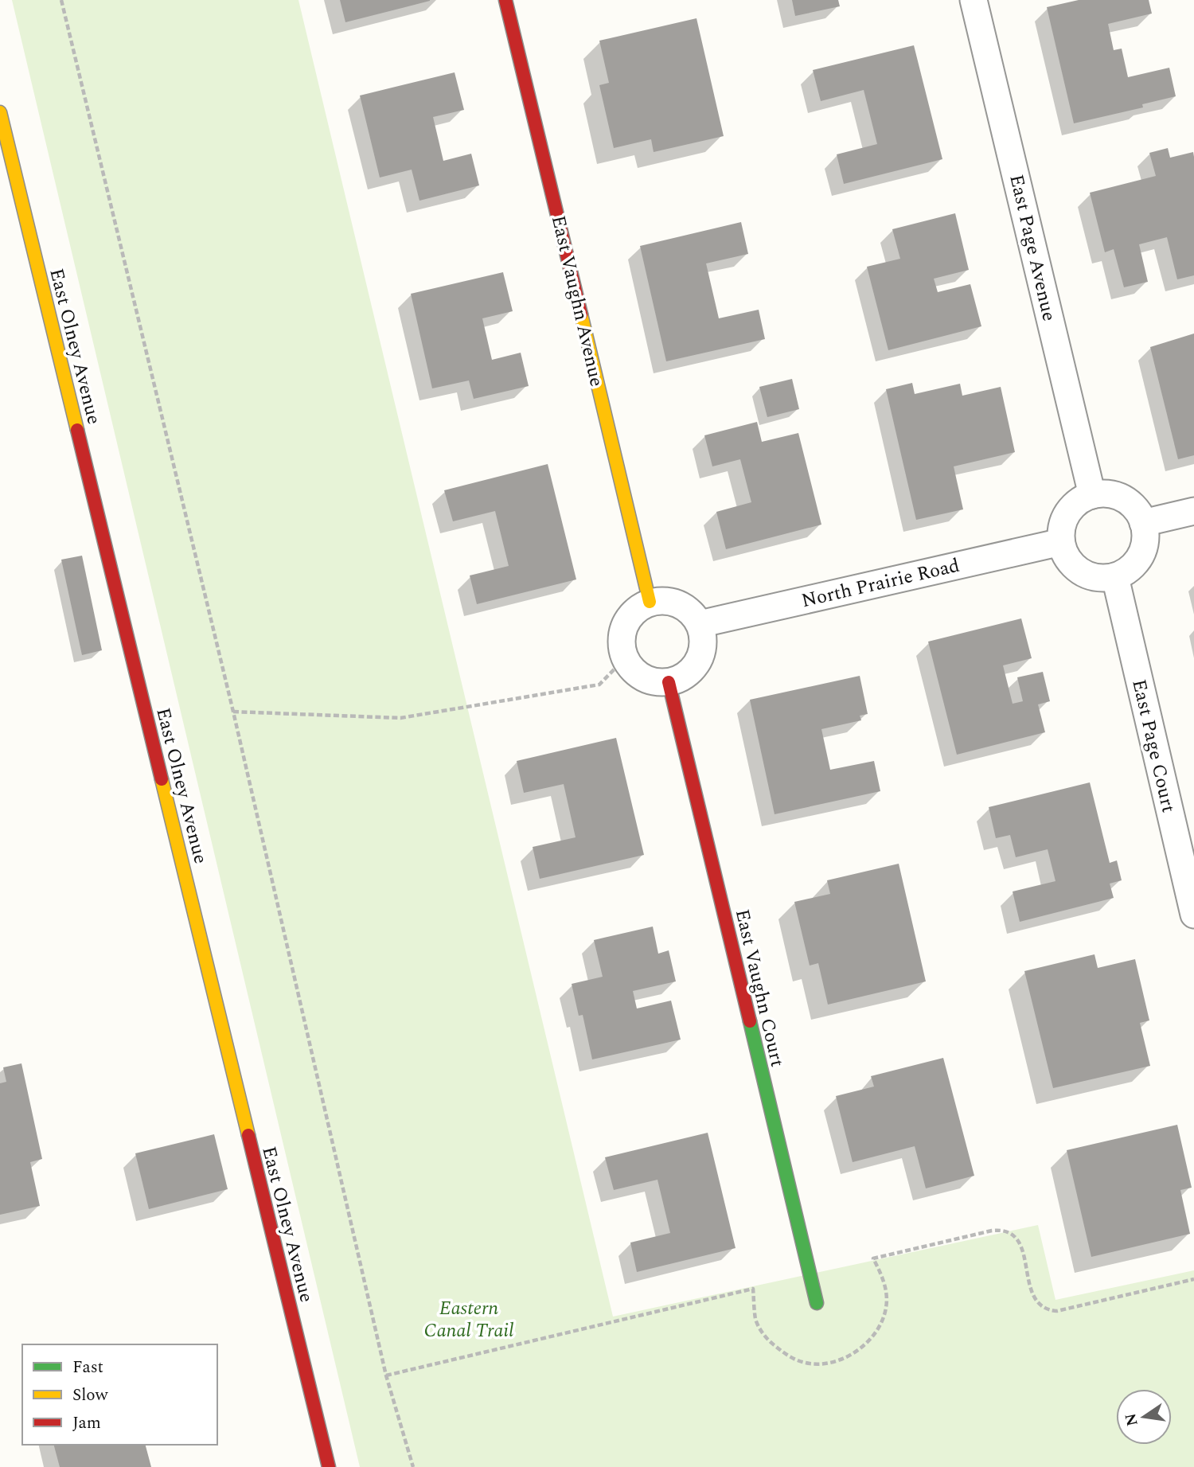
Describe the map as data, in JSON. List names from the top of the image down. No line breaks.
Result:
{"streets":{"street":["East Page Avenue","East Vaughn Avenue","East Olney Avenue","North Prairie Road","East Page Court","East Vaughn Court"]},"crossings":[["East Page Avenue","North Prairie Road"],["East Page Avenue","East Page Court"],["East Vaughn Avenue","North Prairie Road"],["East Vaughn Avenue","East Vaughn Court"],["North Prairie Road","East Page Court"],["North Prairie Road","East Vaughn Court"]],"parks":["Eastern Canal Trail"],"legend":["Fast","Slow","Jam"],"north":"left"}
